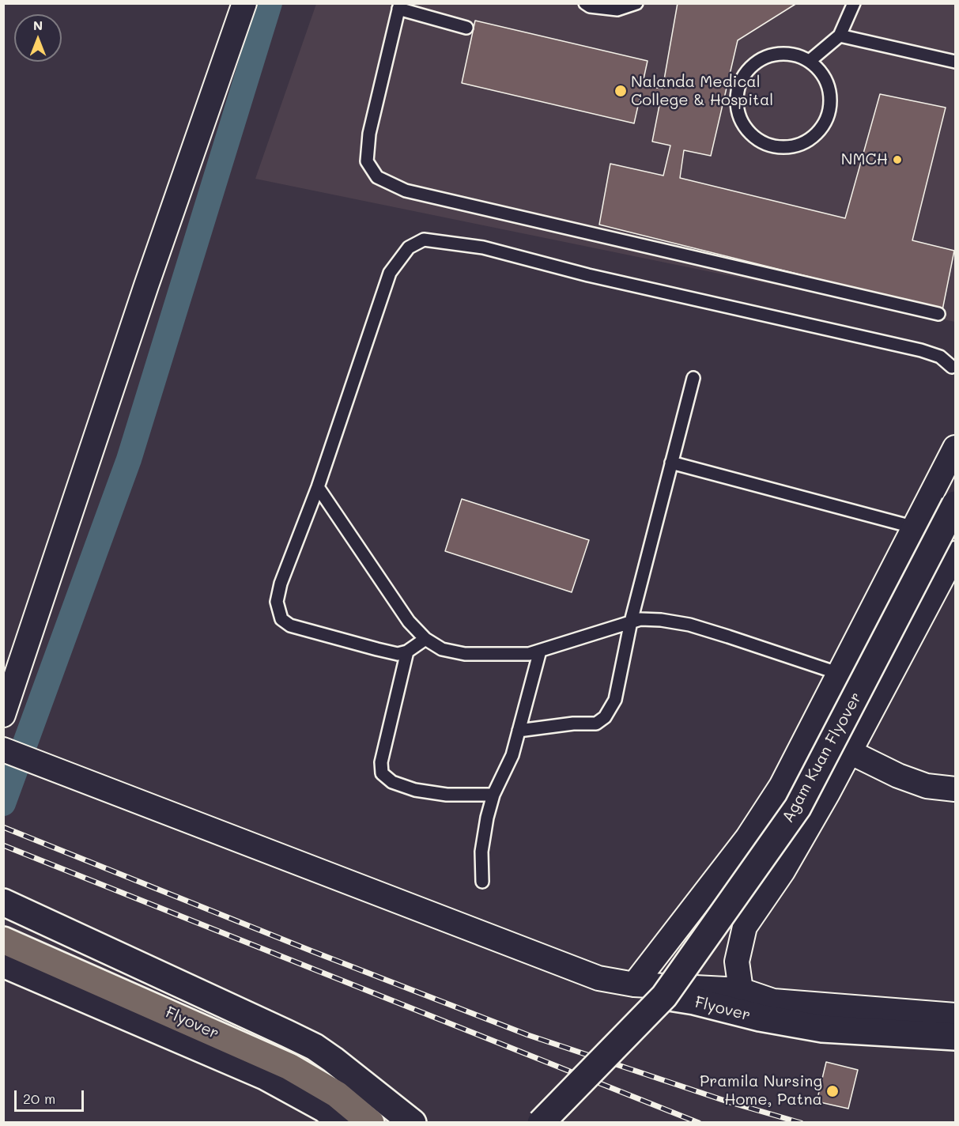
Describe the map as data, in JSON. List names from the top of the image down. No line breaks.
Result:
{"streets":{"main road":["Flyover"],"street":["Agam Kuan Flyover"]},"crossings":[["Agam Kuan Flyover","Flyover"]],"places":["Nalanda Medical College & Hospital","NMCH","Pramila Nursing Home, Patna"],"scale_bar":"20 m","north":"top"}
